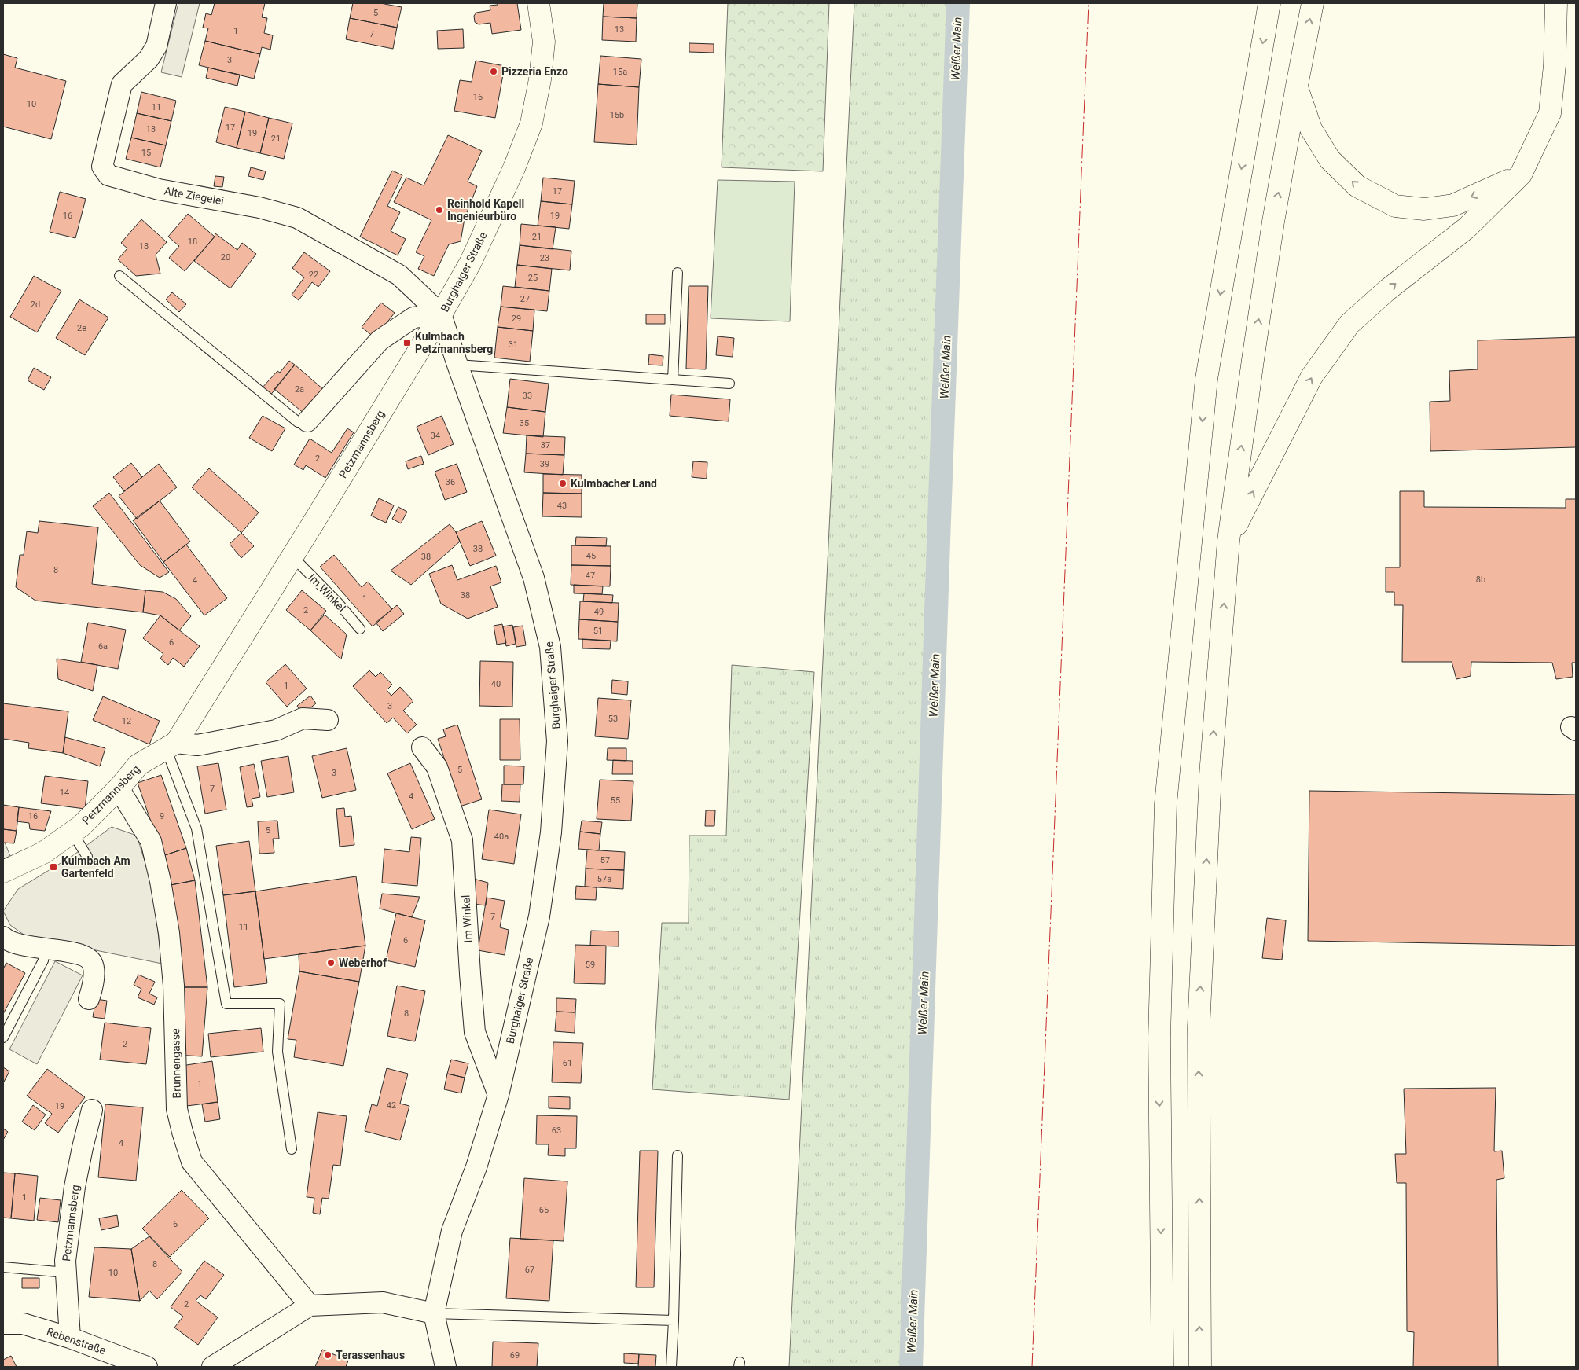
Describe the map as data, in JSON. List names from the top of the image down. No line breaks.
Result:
{"streets":{"main road":["Burghaiger Straße","Petzmannsberg"],"street":["Alte Ziegelei","Im Winkel","Brunnengasse","Rebenstraße"]},"crossings":[["Alte Ziegelei","Burghaiger Straße"],["Alte Ziegelei","Petzmannsberg"],["Burghaiger Straße","Petzmannsberg"],["Burghaiger Straße","Im Winkel"],["Petzmannsberg","Im Winkel"],["Petzmannsberg","Brunnengasse"],["Petzmannsberg","Rebenstraße"]],"water":["Weißer Main"],"places":{"other":["Pizzeria Enzo","Reinhold Kapell Ingenieurbüro","Kulmbacher Land","Weberhof","Terassenhaus"],"transit":["Kulmbach Petzmannsberg","Kulmbach Am Gartenfeld"]},"house_numbers":["5","13","1","7","3","15a","16","10","11","15b","17","13","19","21","15","17","16","19","21","18","18","20","23","22","25","27","2d","29","2e","31","2a","33","35","34","37","2","39","36","43","38","45","38","8","47","8b","4","38","1","2","49","51","6","6a","40","1","3","53","12","5","3","7","14","4","55","16","9","5","40a","57","57a","7","11","6","59","8","2","61","1","42","19","63","4","1","65","6","8","67","10","2","69"]}
